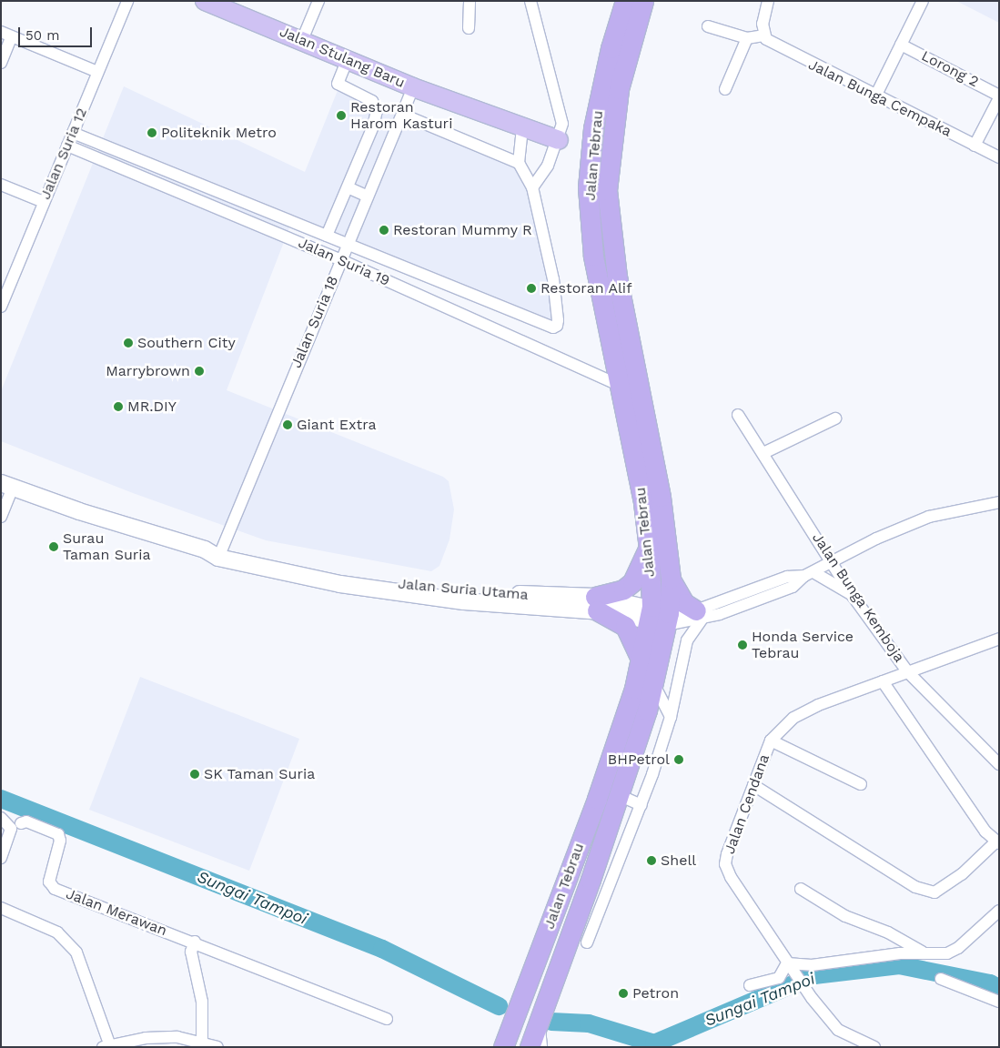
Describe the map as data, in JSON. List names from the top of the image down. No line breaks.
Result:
{"streets":{"highway":["Jalan Tebrau"],"main road":["Jalan Stulang Baru","Jalan Suria Utama"],"street":["Lorong 2","Jalan Bunga Cempaka","Jalan Suria 12","Jalan Suria 19","Jalan Suria 18","Jalan Bunga Kemboja","Jalan Cendana","Jalan Merawan"]},"crossings":[["Jalan Stulang Baru","Jalan Suria 18"],["Jalan Suria 12","Jalan Suria 19"],["Jalan Tebrau","Jalan Suria 19"],["Jalan Tebrau","Jalan Suria Utama"],["Jalan Suria 19","Jalan Suria 18"],["Jalan Suria 18","Jalan Suria Utama"],["Jalan Bunga Kemboja","Jalan Cendana"]],"water":["Sungai Tampoi"],"places":["Restoran Harom Kasturi","Politeknik Metro","Restoran Mummy R","Restoran Alif","Southern City","Marrybrown","MR.DIY","Giant Extra","Surau Taman Suria","Honda Service Tebrau","BHPetrol","SK Taman Suria","Shell","Petron"],"scale_bar":"50 m"}
